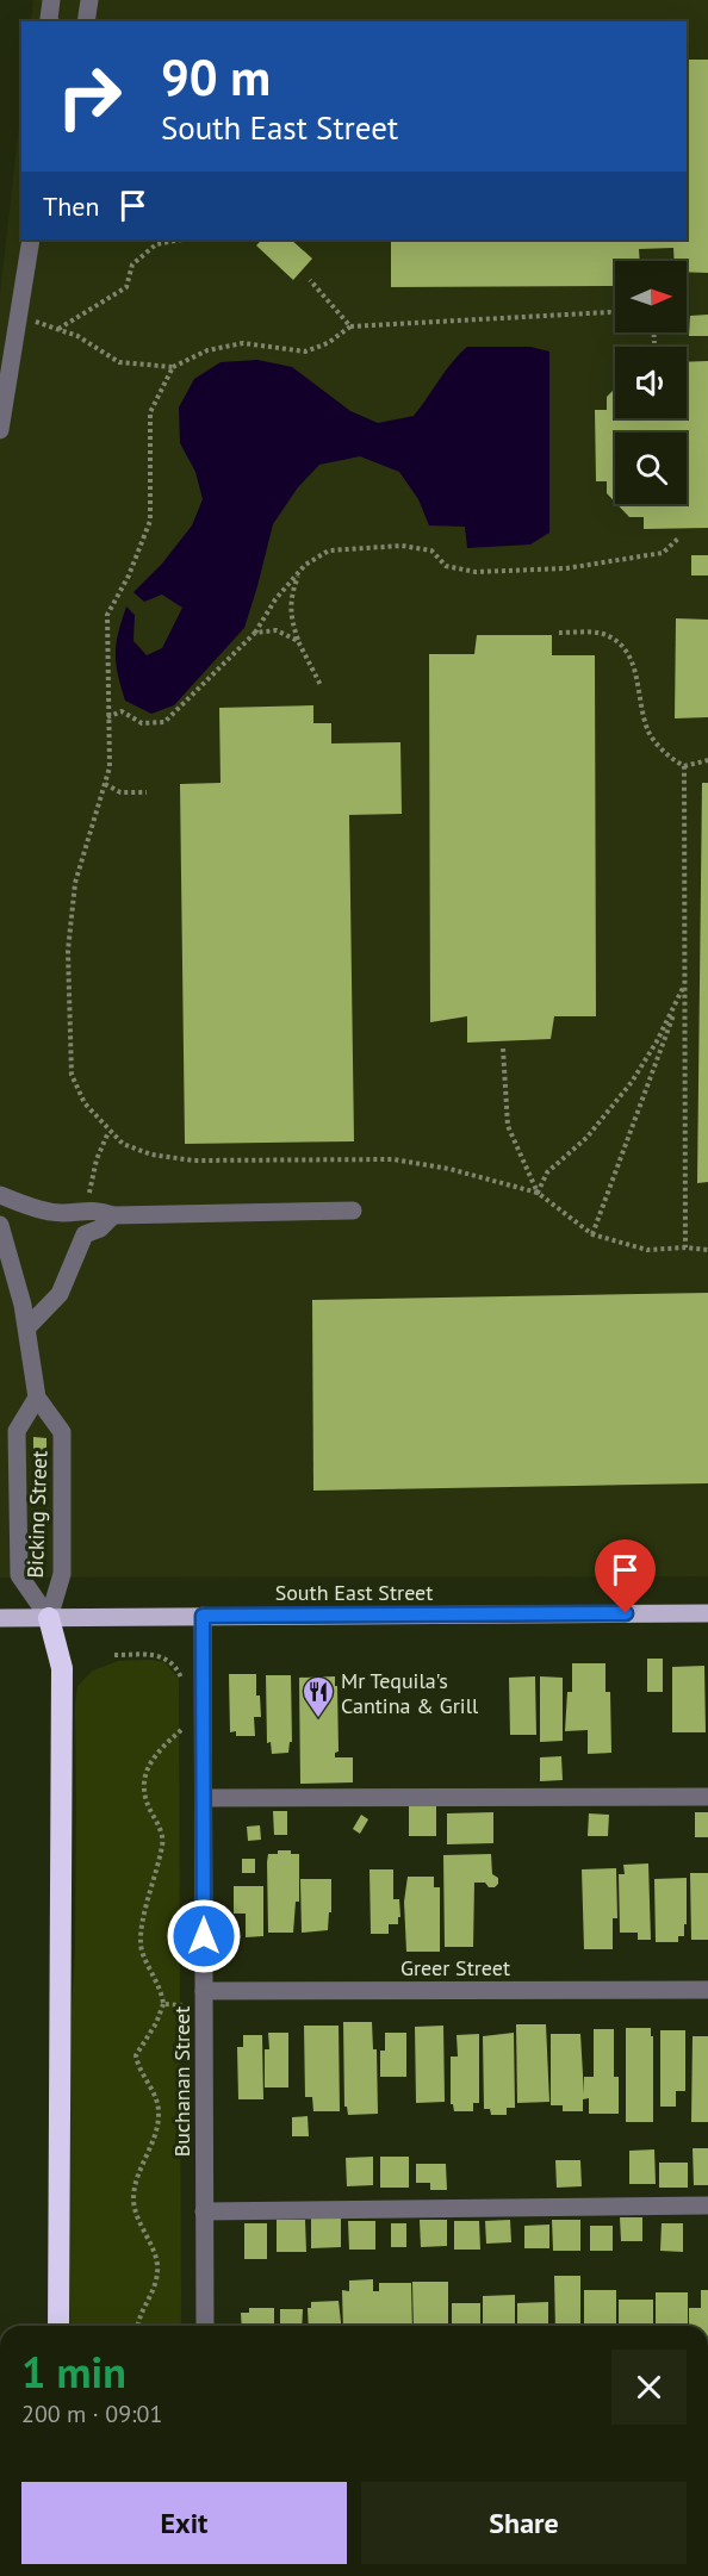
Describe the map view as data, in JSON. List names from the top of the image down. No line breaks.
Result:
{"streets":{"main road":["South East Street"],"street":["Bicking Street","Greer Street","Buchanan Street"]},"crossings":[["Bicking Street","South East Street"],["South East Street","Buchanan Street"],["Greer Street","Buchanan Street"]],"places":{"restaurant":["Mr Tequila's Cantina & Grill"]},"north":"right","page":{"turn":["90 m","South East Street"],"then":"Then","heading":["1 min","200 m · 09:01"],"buttons":["Exit","Share"]}}
